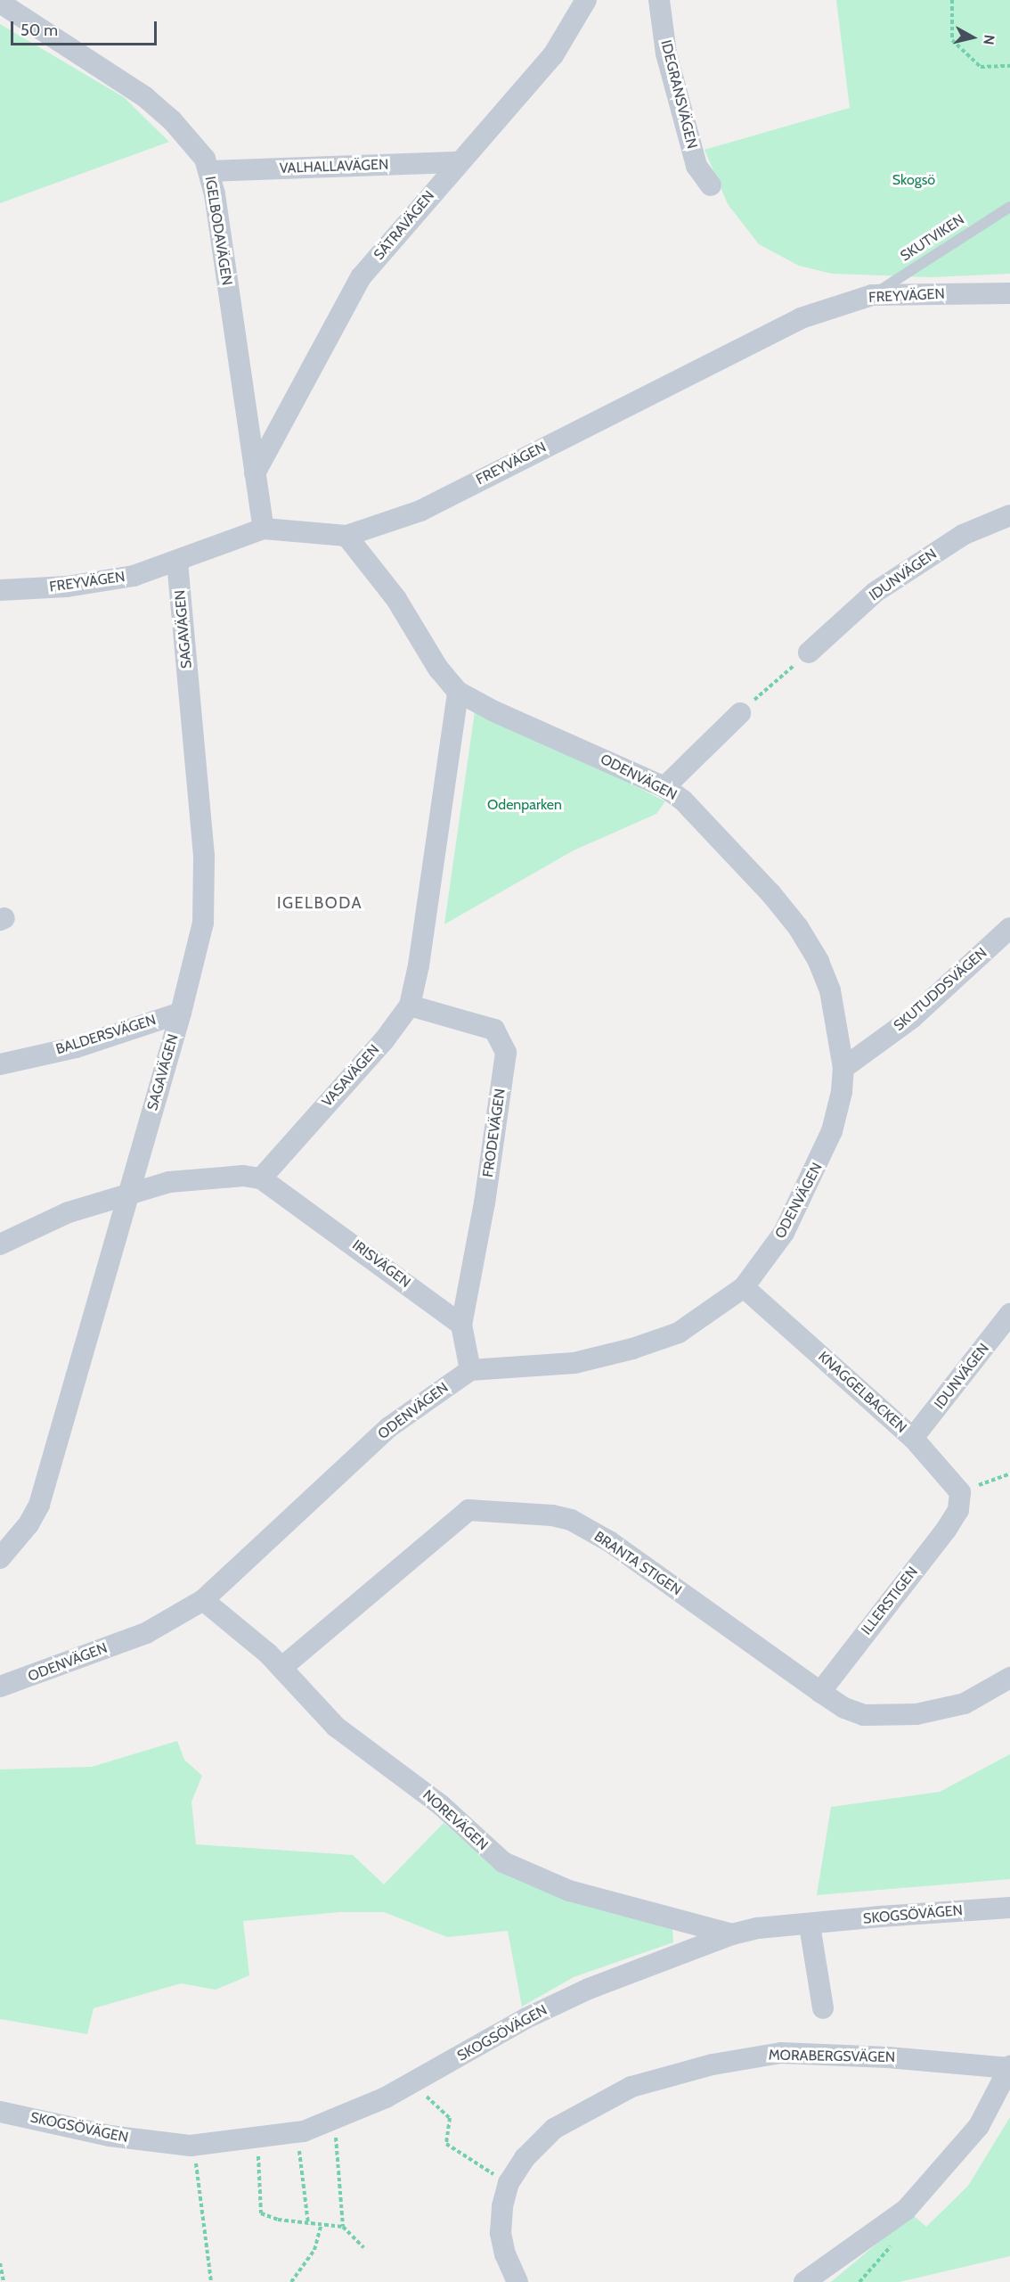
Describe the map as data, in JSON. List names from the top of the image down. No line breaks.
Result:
{"streets":{"street":["IDEGRANSVÄGEN","VALHALLAVÄGEN","SÄTRAVÄGEN","IGELBODAVÄGEN","FREYVÄGEN","IDUNVÄGEN","SAGAVÄGEN","ODENVÄGEN","SKUTUDDSVÄGEN","BALDERSVÄGEN","VASAVÄGEN","FRODEVÄGEN","IRISVÄGEN","KNAGGELBACKEN","BRANTA STIGEN","ILLERSTIGEN","NOREVÄGEN","SKOGSÖVÄGEN","MORABERGSVÄGEN"],"lane":["SKUTVIKEN"]},"crossings":[["VALHALLAVÄGEN","SÄTRAVÄGEN"],["VALHALLAVÄGEN","IGELBODAVÄGEN"],["SÄTRAVÄGEN","IGELBODAVÄGEN"],["IGELBODAVÄGEN","FREYVÄGEN"],["SKUTVIKEN","FREYVÄGEN"],["FREYVÄGEN","SAGAVÄGEN"],["FREYVÄGEN","ODENVÄGEN"],["IDUNVÄGEN","KNAGGELBACKEN"],["SAGAVÄGEN","BALDERSVÄGEN"],["ODENVÄGEN","SKUTUDDSVÄGEN"],["ODENVÄGEN","VASAVÄGEN"],["ODENVÄGEN","KNAGGELBACKEN"],["ODENVÄGEN","NOREVÄGEN"],["VASAVÄGEN","FRODEVÄGEN"],["VASAVÄGEN","IRISVÄGEN"],["FRODEVÄGEN","IRISVÄGEN"],["KNAGGELBACKEN","ILLERSTIGEN"],["BRANTA STIGEN","ILLERSTIGEN"],["BRANTA STIGEN","NOREVÄGEN"],["NOREVÄGEN","SKOGSÖVÄGEN"]],"districts":["IGELBODA"],"parks":["Skogsö","Odenparken"],"scale_bar":"50 m","north":"right"}
